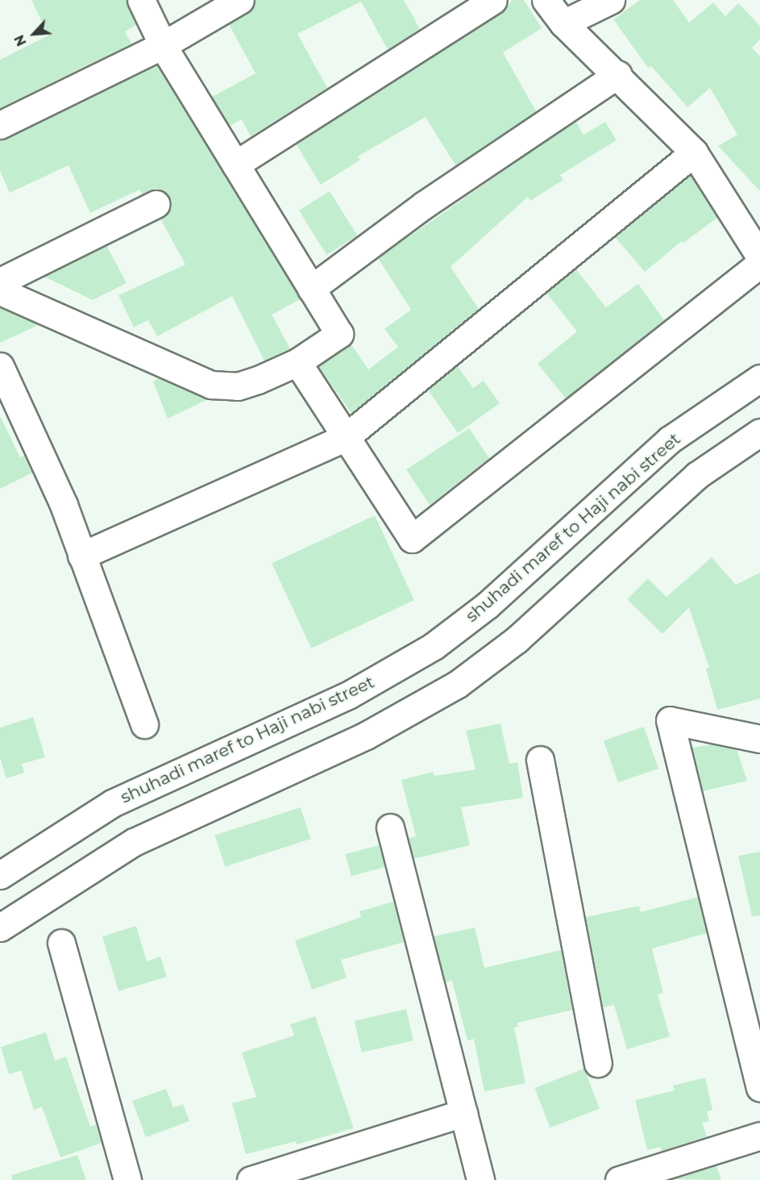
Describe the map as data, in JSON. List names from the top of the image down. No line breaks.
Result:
{"streets":{"street":["shuhadi maref to Haji nabi street"]},"north":"bottom left"}
